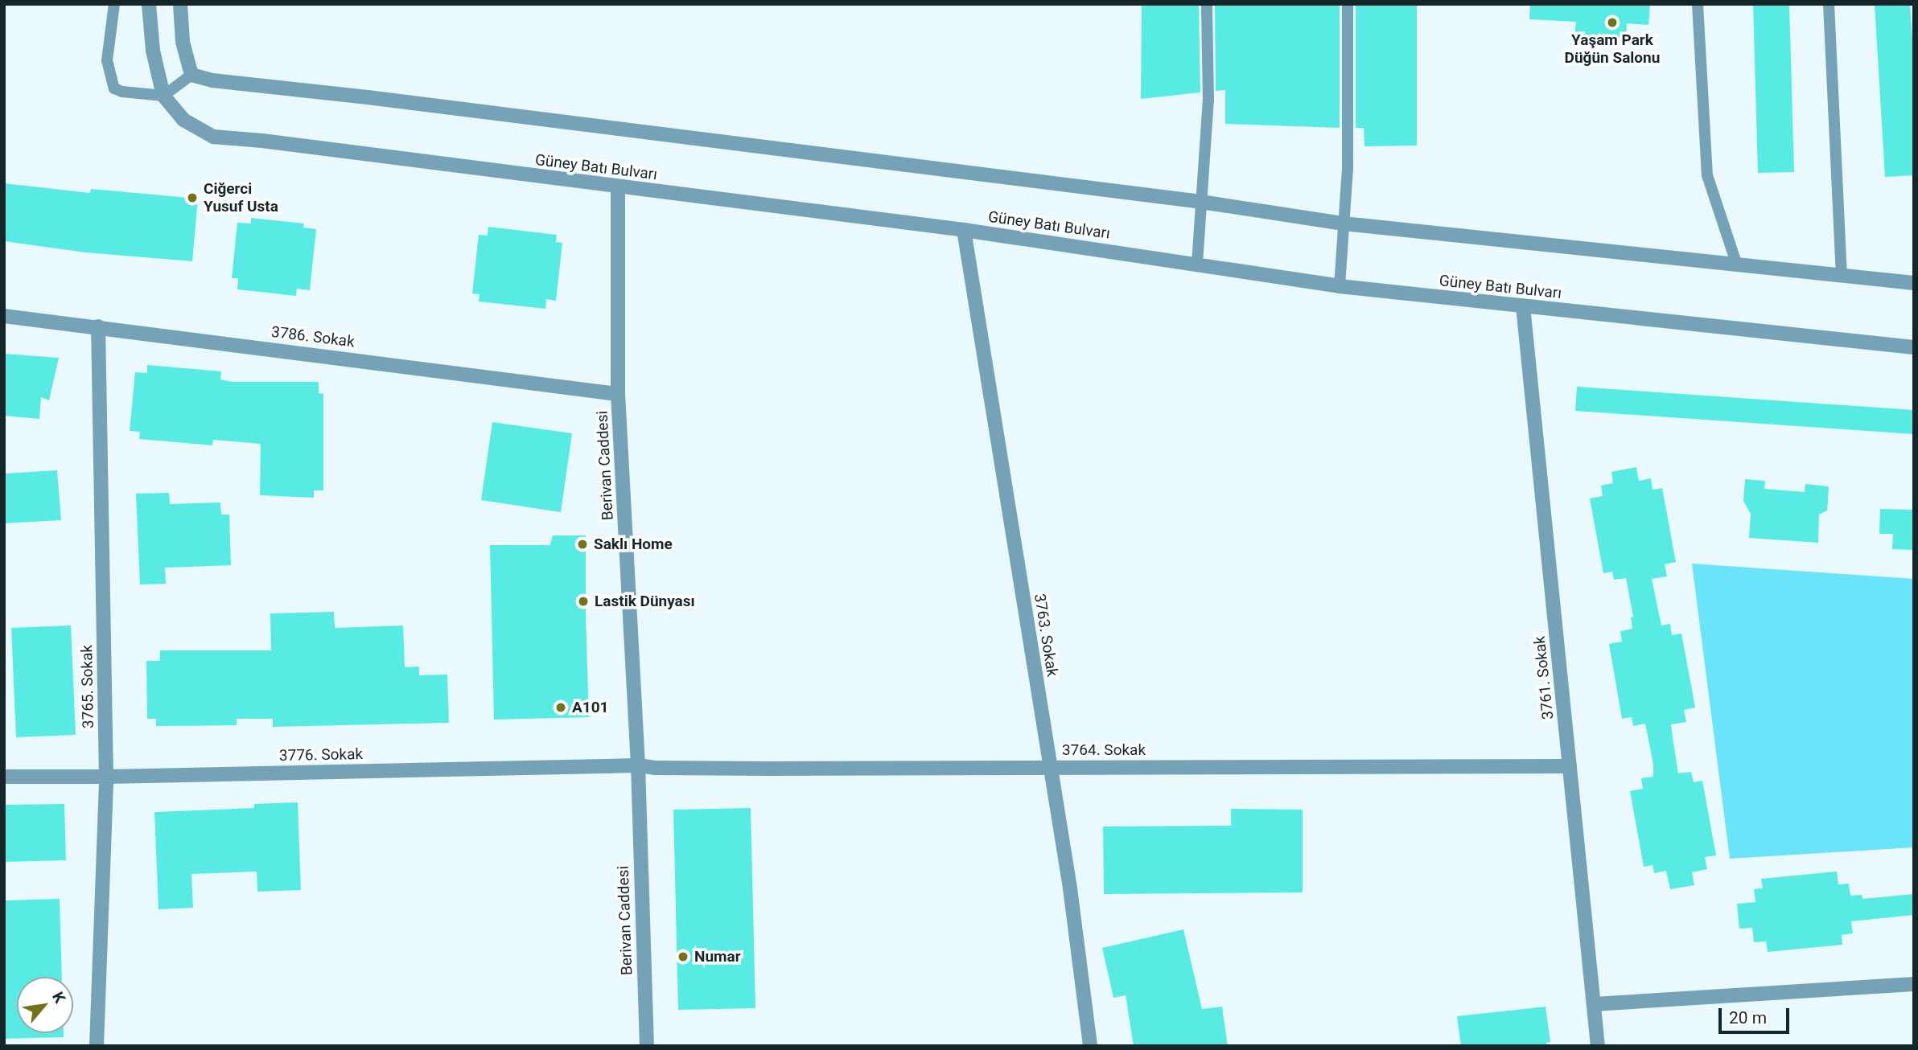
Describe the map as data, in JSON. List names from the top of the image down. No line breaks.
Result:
{"streets":{"street":["Güney Batı Bulvarı","3786. Sokak","Berivan Caddesi","3763. Sokak","3761. Sokak","3765. Sokak","3764. Sokak","3776. Sokak"]},"crossings":[["Güney Batı Bulvarı","Berivan Caddesi"],["Güney Batı Bulvarı","3763. Sokak"],["Güney Batı Bulvarı","3761. Sokak"],["3786. Sokak","Berivan Caddesi"],["3786. Sokak","3765. Sokak"],["Berivan Caddesi","3764. Sokak"],["Berivan Caddesi","3776. Sokak"],["3763. Sokak","3764. Sokak"],["3761. Sokak","3764. Sokak"],["3765. Sokak","3776. Sokak"],["3764. Sokak","3776. Sokak"]],"places":["Yaşam Park Düğün Salonu","Ciğerci Yusuf Usta","Saklı Home","Lastik Dünyası","A101","Numar"],"scale_bar":"20 m","north":"top right"}
